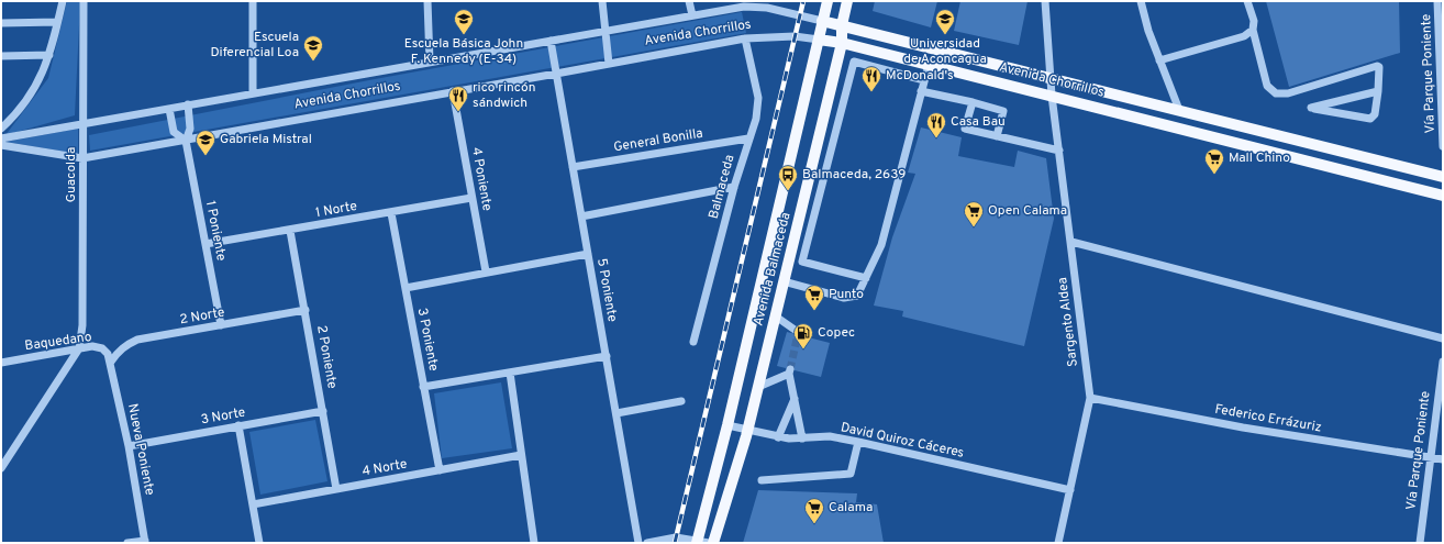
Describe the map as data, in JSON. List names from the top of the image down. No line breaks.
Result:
{"streets":{"main road":["Avenida Chorrillos","Avenida Balmaceda"],"street":["Vía Parque Poniente","General Bonilla","Guacolda","4 Poniente","Balmaceda","1 Norte","1 Poniente","5 Poniente","2 Norte","Sargento Aldea","3 Poniente","Baquedano","2 Poniente","3 Norte","Federico Errázuriz","David Quiroz Cáceres","Nueva Poniente","4 Norte"]},"crossings":[["Avenida Chorrillos","Guacolda"],["Avenida Chorrillos","4 Poniente"],["Avenida Chorrillos","Balmaceda"],["Avenida Chorrillos","1 Poniente"],["Avenida Chorrillos","Avenida Balmaceda"],["Avenida Chorrillos","5 Poniente"],["Avenida Chorrillos","Sargento Aldea"],["Vía Parque Poniente","Federico Errázuriz"],["General Bonilla","Balmaceda"],["General Bonilla","5 Poniente"],["Guacolda","Baquedano"],["4 Poniente","1 Norte"],["1 Norte","1 Poniente"],["1 Norte","3 Poniente"],["1 Norte","2 Poniente"],["1 Poniente","2 Norte"],["Avenida Balmaceda","David Quiroz Cáceres"],["2 Norte","Baquedano"],["2 Norte","2 Poniente"],["2 Norte","Nueva Poniente"],["Sargento Aldea","Federico Errázuriz"],["Sargento Aldea","David Quiroz Cáceres"],["3 Poniente","4 Norte"],["Baquedano","Nueva Poniente"],["2 Poniente","3 Norte"],["2 Poniente","4 Norte"],["3 Norte","Nueva Poniente"]],"places":{"school or university":["Escuela Básica John F. Kennedy (E-34)","Universidad de Aconcagua","Escuela Diferencial Loa","Gabriela Mistral"],"restaurant":["McDonald's","rico rincón sándwich","Casa Bau"],"supermarket":["Mall Chino","Open Calama","Punto","Calama"],"bus stop":["Balmaceda, 2639"],"fuel station":["Copec"]}}
